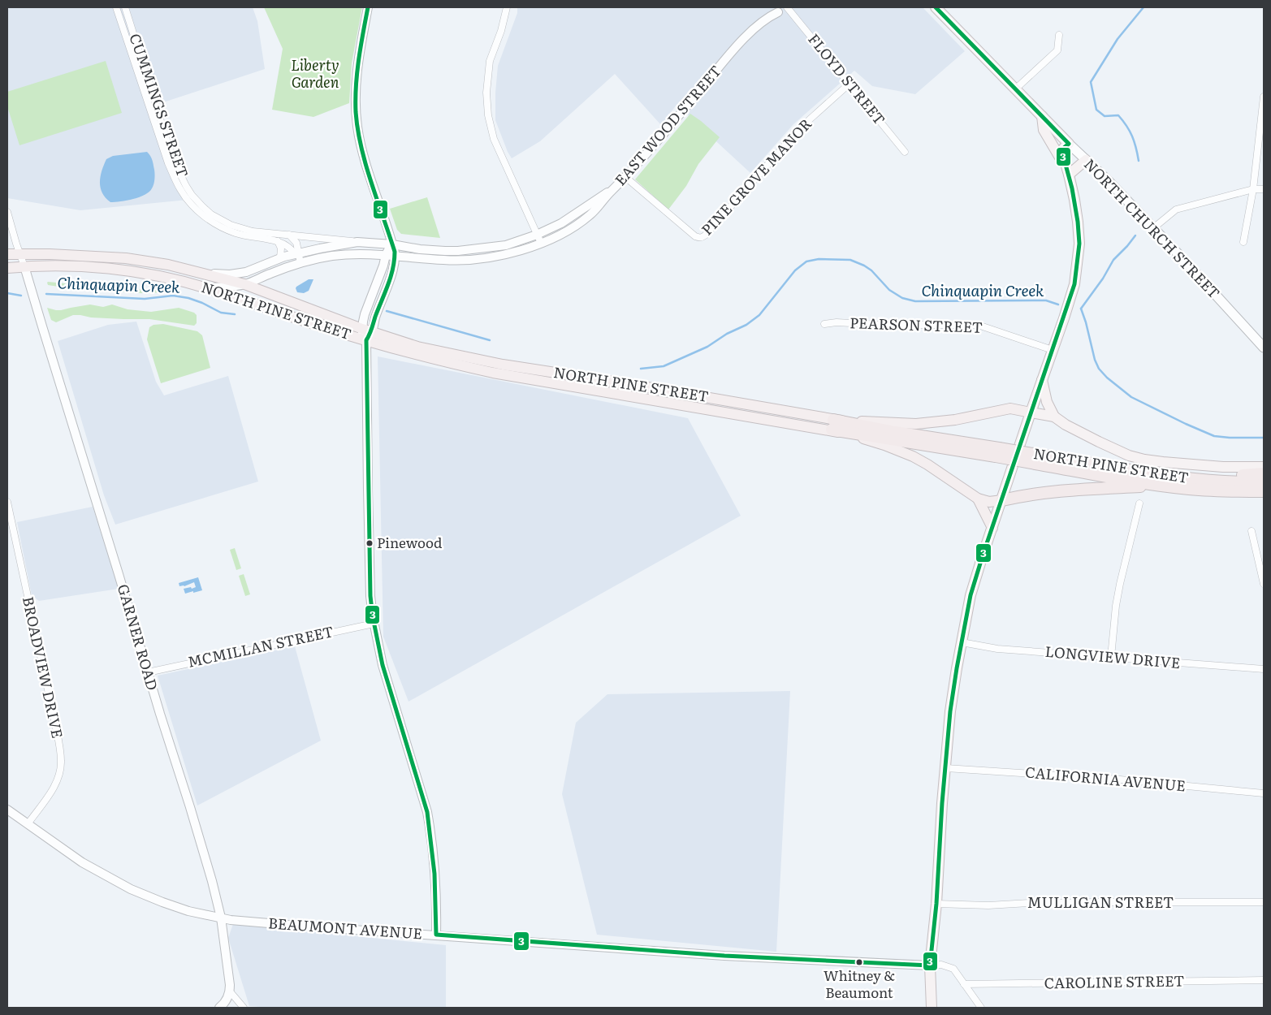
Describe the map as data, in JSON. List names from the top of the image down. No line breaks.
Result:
{"streets":{"highway":["NORTH PINE STREET"],"main road":["NORTH CHURCH STREET"],"street":["FLOYD STREET","CUMMINGS STREET","EAST WOOD STREET","PINE GROVE MANOR","PEARSON STREET","GARNER ROAD","MCMILLAN STREET","LONGVIEW DRIVE","BROADVIEW DRIVE","CALIFORNIA AVENUE","MULLIGAN STREET","BEAUMONT AVENUE","CAROLINE STREET"]},"crossings":[["FLOYD STREET","PINE GROVE MANOR"],["CUMMINGS STREET","EAST WOOD STREET"],["EAST WOOD STREET","PINE GROVE MANOR"],["EAST WOOD STREET","NORTH PINE STREET"],["NORTH PINE STREET","GARNER ROAD"],["GARNER ROAD","MCMILLAN STREET"],["GARNER ROAD","BEAUMONT AVENUE"],["BROADVIEW DRIVE","BEAUMONT AVENUE"]],"water":["Chinquapin Creek"],"parks":["Liberty Garden"],"places":["Pinewood","Whitney & Beaumont"],"lines":["transit line 3"]}
